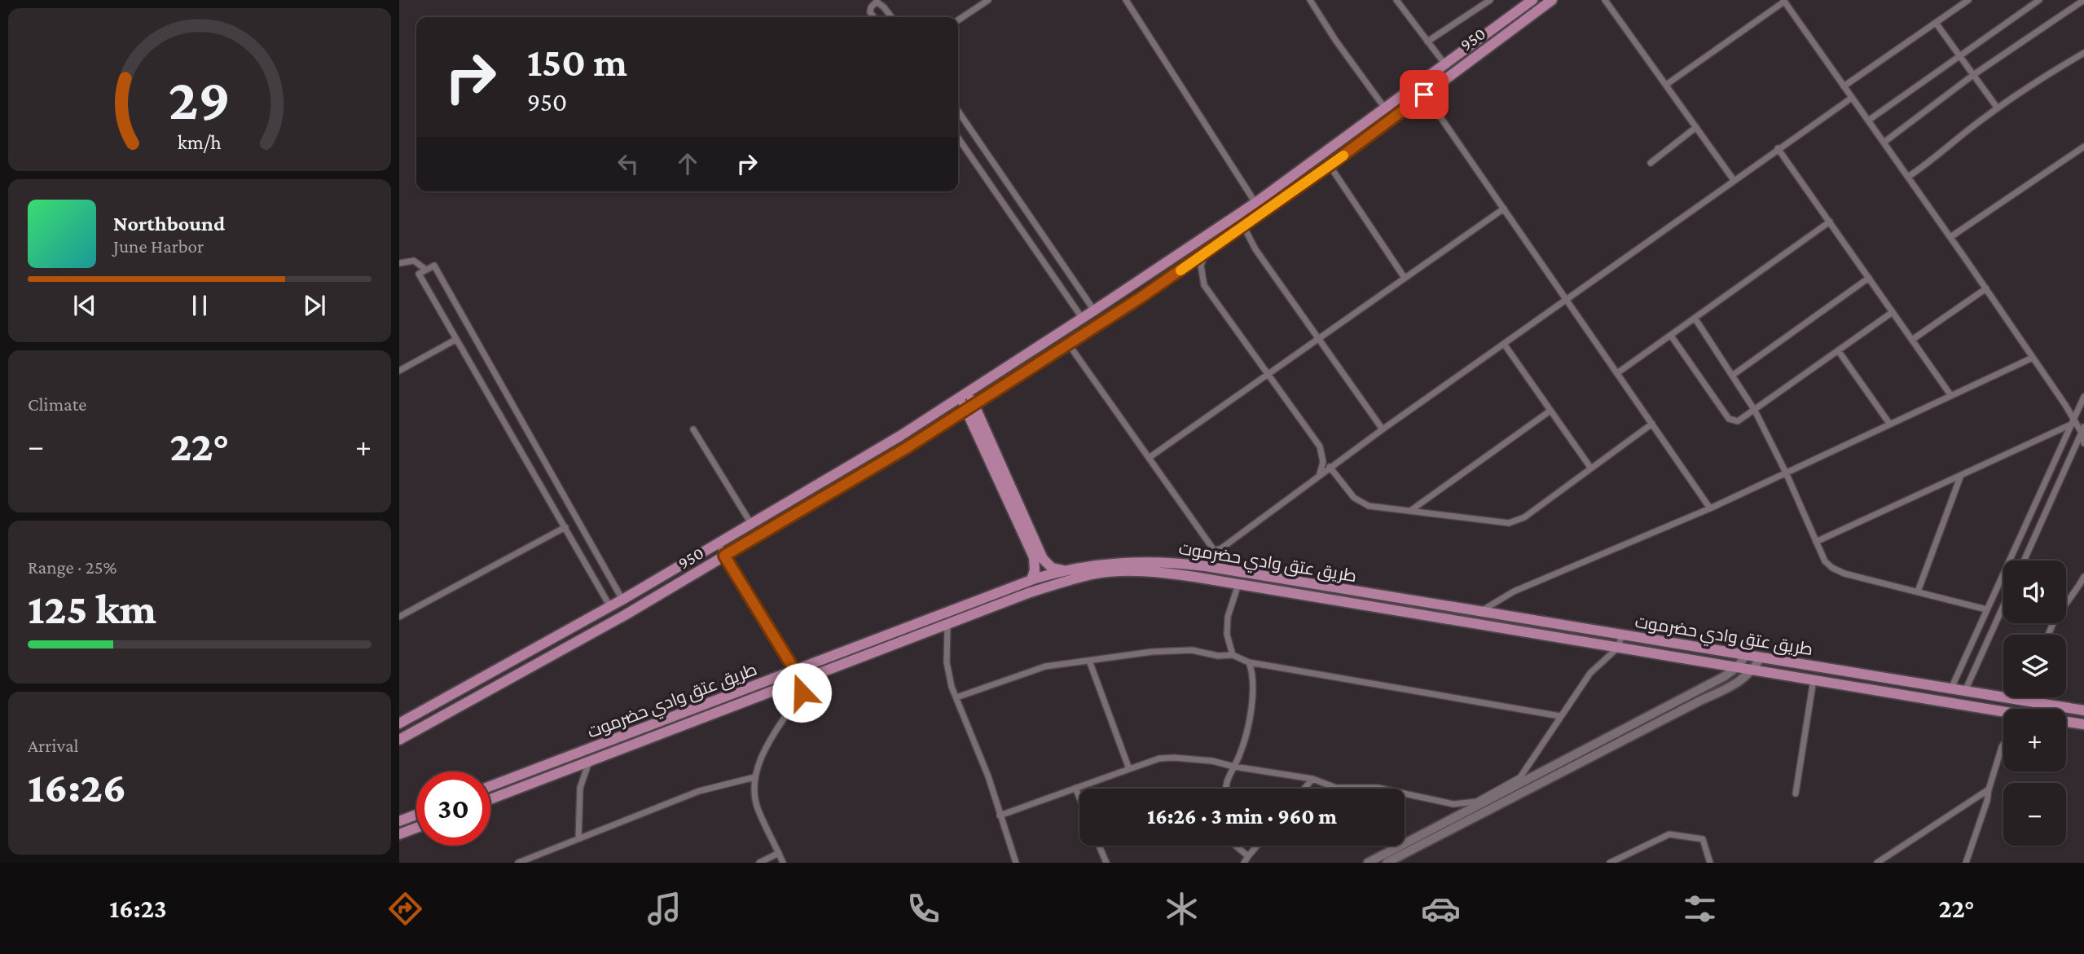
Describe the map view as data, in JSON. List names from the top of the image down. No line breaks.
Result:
{"streets":{"main road":["950","طريق عتق وادي حضرموت"]},"page":{"turn":["150 m","950"],"song":["Northbound","June Harbor"],"tile":["Climate",["Range · 25%","125 km"],["Arrival","16:26"]],"heat":["−","22°","+"],"map_buttons":["+","−"],"limit":"30","trip":"16:26 · 3 min · 960 m","tabs":["16:23","22°"],"gauge":["29","km/h"]}}
